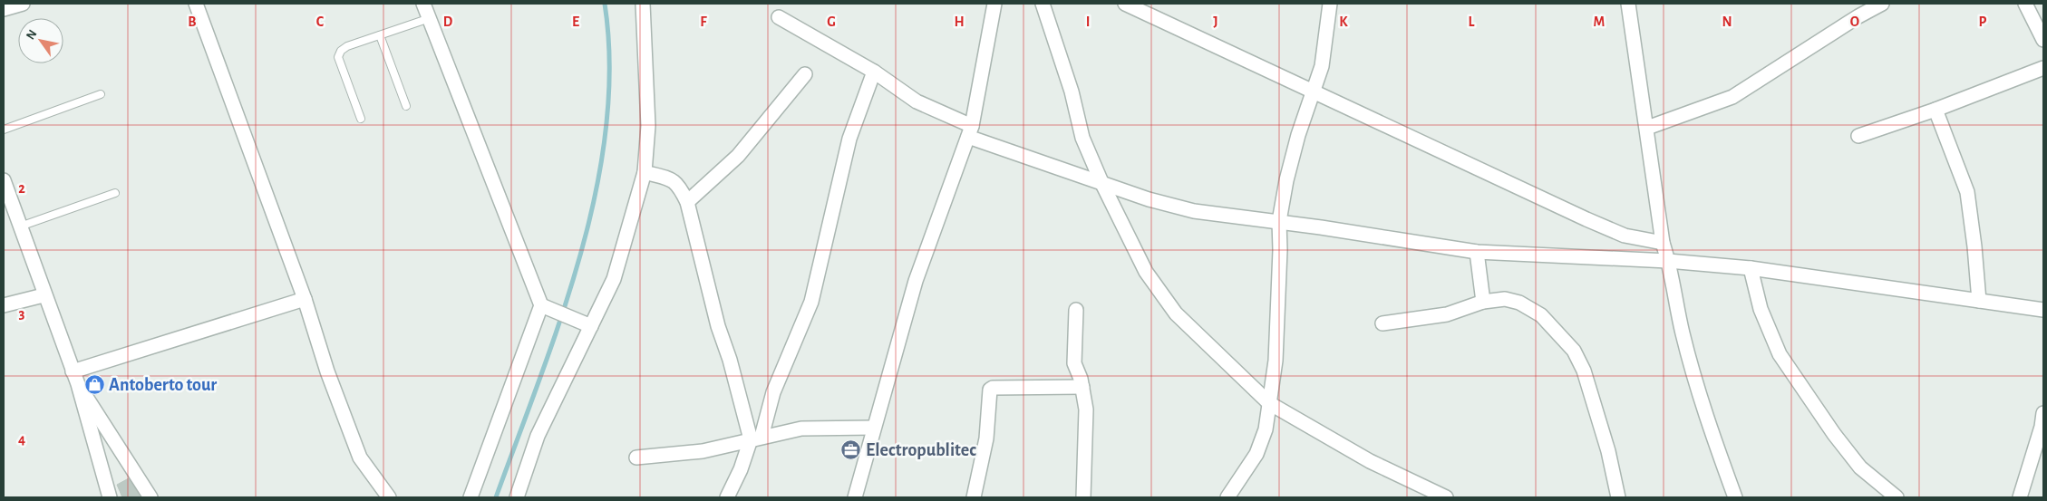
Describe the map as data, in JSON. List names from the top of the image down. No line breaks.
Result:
{"places":{"shop":["Antoberto tour"],"office":["Electropublitec"]},"north":"top left","grid":{"columns":["B","C","D","E","F","G","H","I","J","K","L","M","N","O","P"],"rows":["2","3","4"]}}
